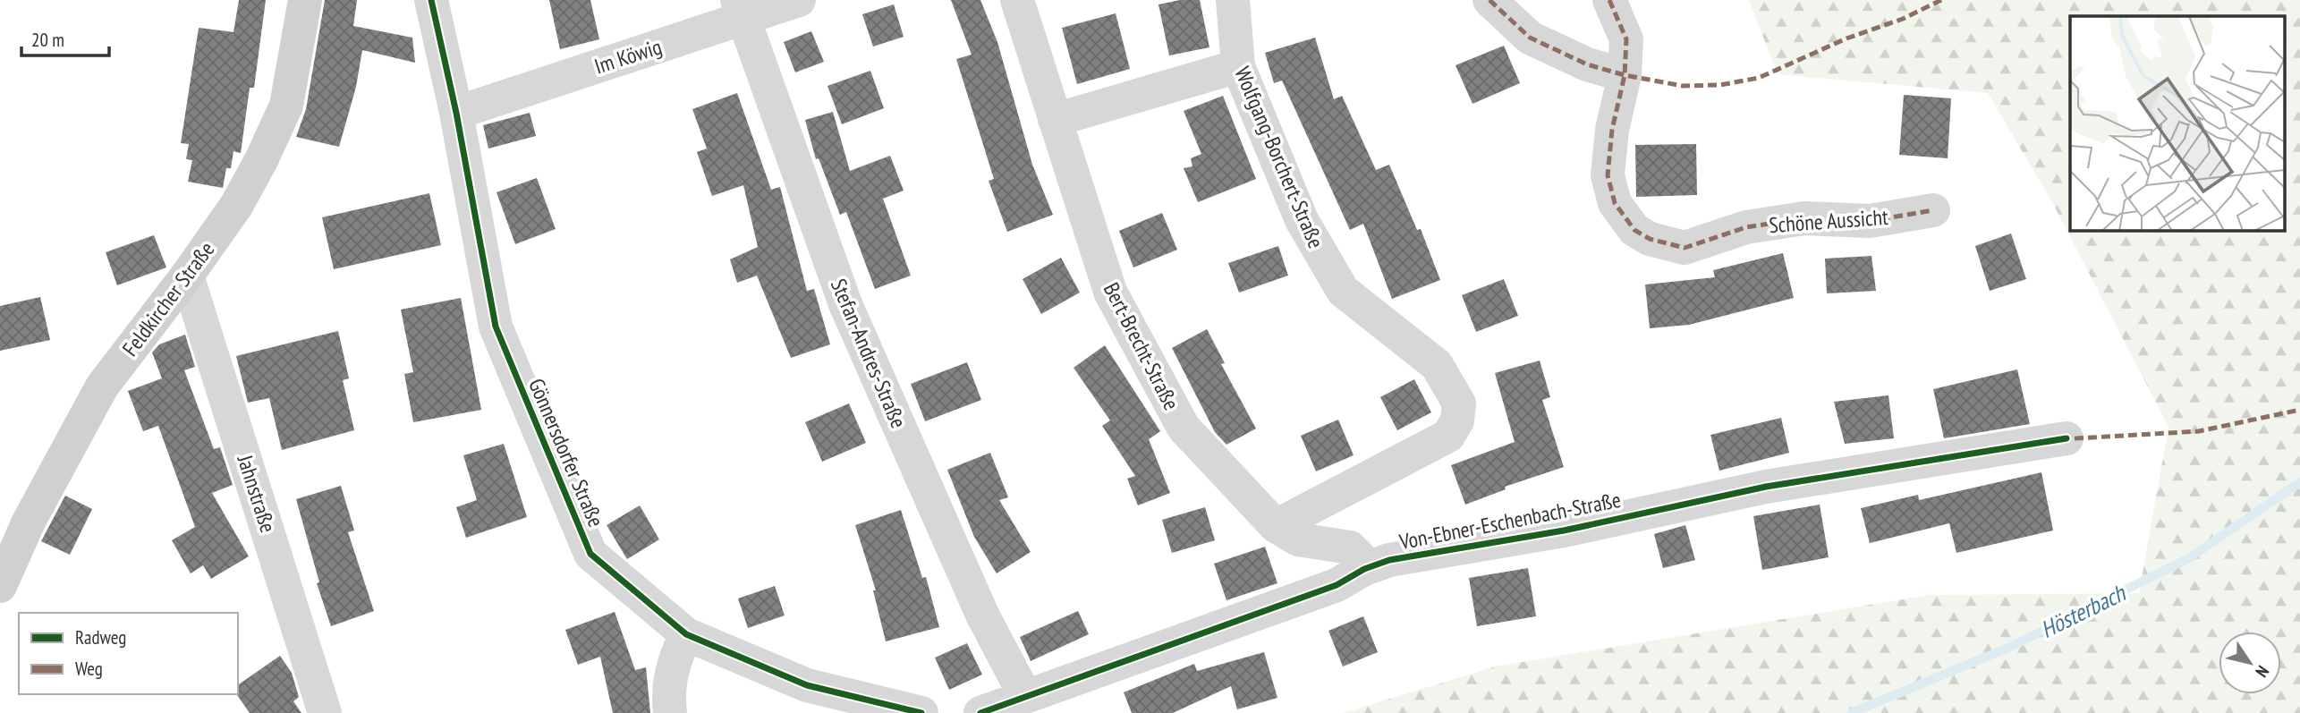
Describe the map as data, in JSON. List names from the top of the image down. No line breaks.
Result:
{"streets":{"street":["Im Köwig","Wolfgang-Borchert-Straße","Schöne Aussicht","Feldkircher Straße","Bert-Brecht-Straße","Stefan-Andres-Straße","Gönnersdorfer Straße","Jahnstraße","Von-Ebner-Eschenbach-Straße"]},"crossings":[["Im Köwig","Stefan-Andres-Straße"],["Im Köwig","Gönnersdorfer Straße"],["Wolfgang-Borchert-Straße","Bert-Brecht-Straße"],["Feldkircher Straße","Jahnstraße"],["Bert-Brecht-Straße","Von-Ebner-Eschenbach-Straße"],["Stefan-Andres-Straße","Von-Ebner-Eschenbach-Straße"]],"water":["Hösterbach"],"legend":["Radweg","Weg"],"scale_bar":"20 m","north":"bottom right"}
